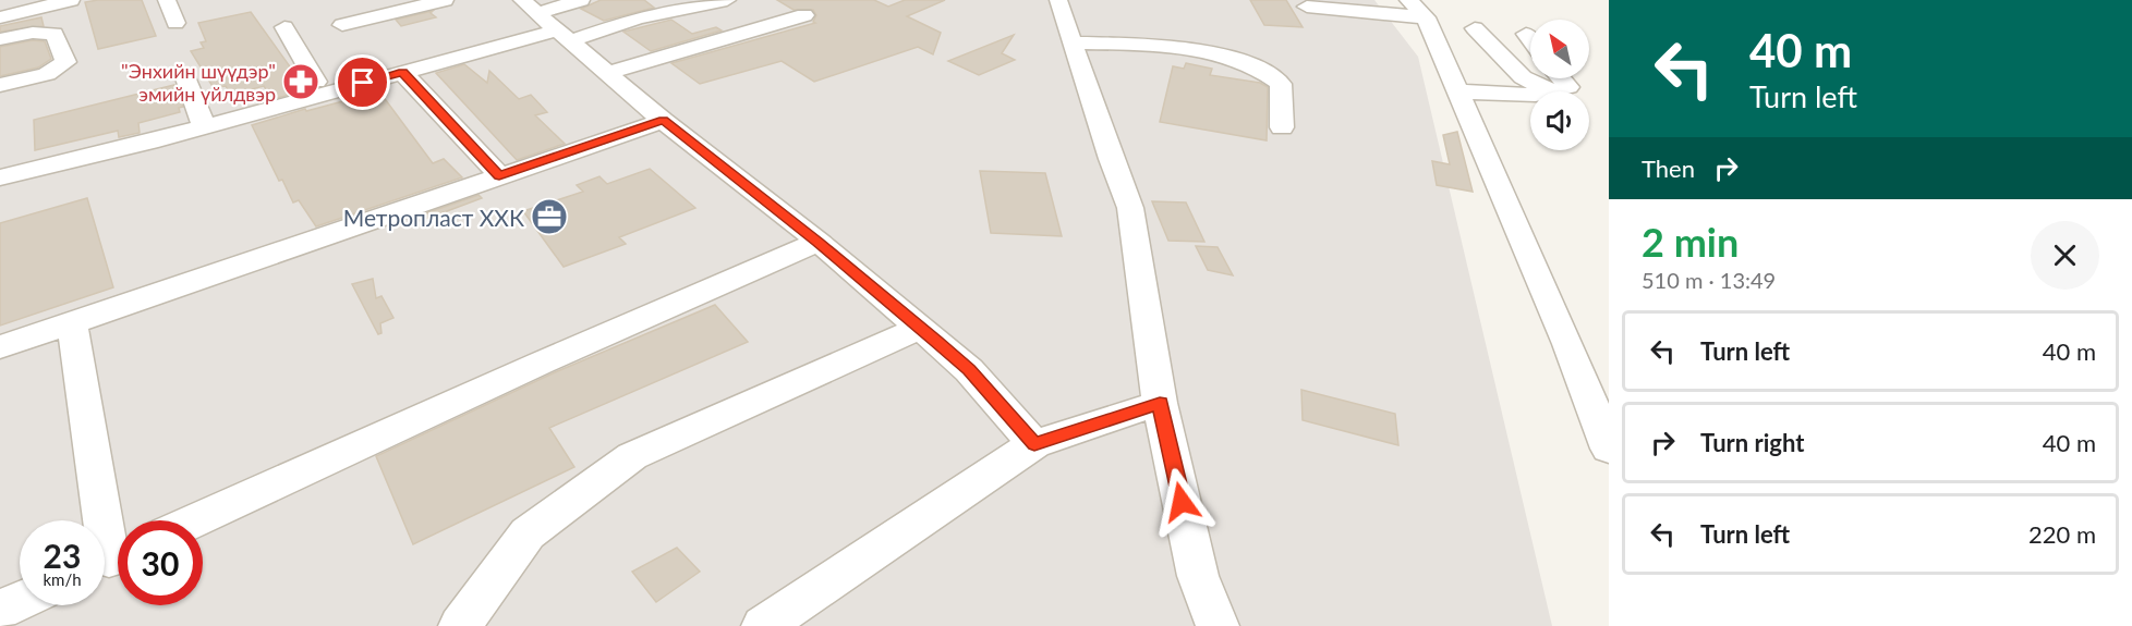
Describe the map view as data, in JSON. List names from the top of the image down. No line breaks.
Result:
{"places":{"pharmacy":["\"Энхийн шүүдэр\" эмийн үйлдвэр"],"office":["Метропласт ХХК"]},"north":"top left","page":{"turn":["40 m","Turn left"],"then":"Then","heading":["2 min","510 m · 13:49"],"list":[{"name":"Turn left","value":"40 m"},{"name":"Turn right","value":"40 m"},{"name":"Turn left","value":"220 m"}],"speed":"23 km/h","limit":"30"}}
